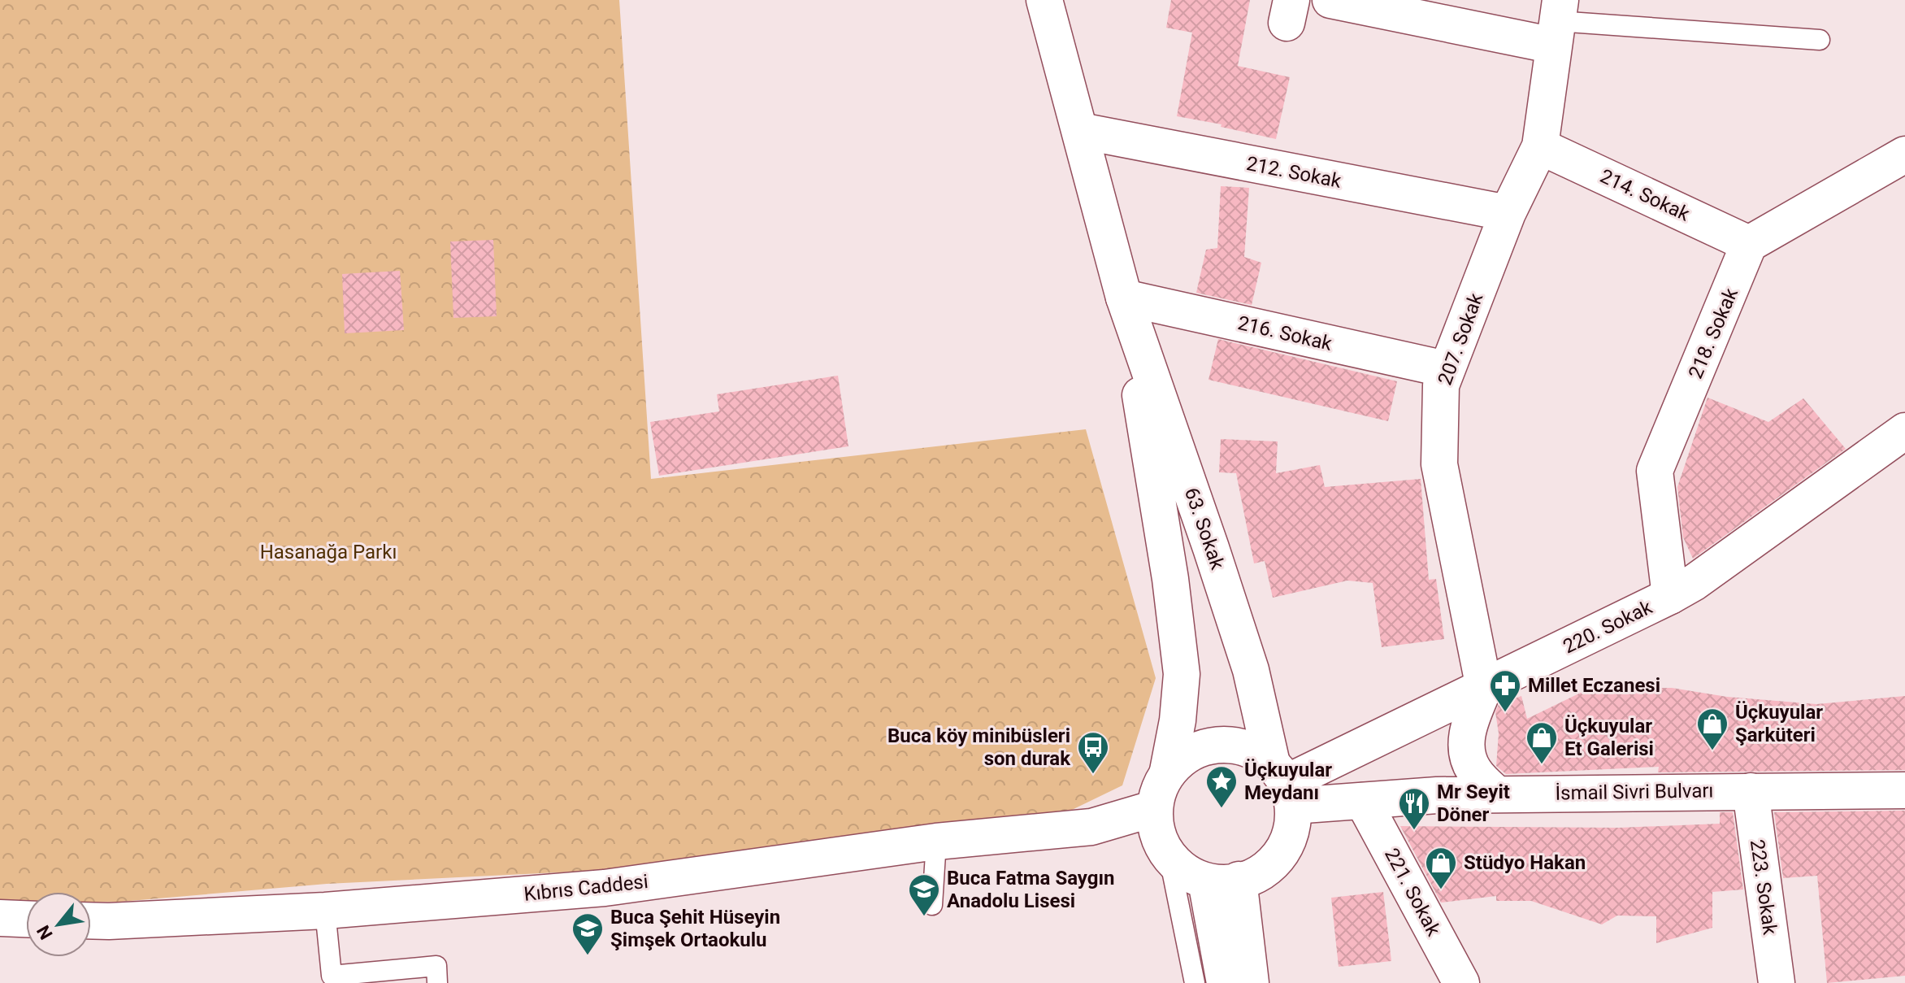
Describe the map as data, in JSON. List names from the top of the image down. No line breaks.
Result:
{"streets":{"main road":["212. Sokak","214. Sokak","216. Sokak","218. Sokak","207. Sokak","63. Sokak","220. Sokak","İsmail Sivri Bulvarı","223. Sokak","Kıbrıs Caddesi","221. Sokak"]},"crossings":[["212. Sokak","207. Sokak"],["212. Sokak","63. Sokak"],["214. Sokak","218. Sokak"],["214. Sokak","207. Sokak"],["216. Sokak","207. Sokak"],["216. Sokak","63. Sokak"],["218. Sokak","220. Sokak"],["207. Sokak","220. Sokak"],["63. Sokak","220. Sokak"],["63. Sokak","İsmail Sivri Bulvarı"],["63. Sokak","Kıbrıs Caddesi"],["220. Sokak","İsmail Sivri Bulvarı"],["220. Sokak","Kıbrıs Caddesi"],["İsmail Sivri Bulvarı","223. Sokak"],["İsmail Sivri Bulvarı","Kıbrıs Caddesi"],["İsmail Sivri Bulvarı","221. Sokak"]],"parks":["Hasanağa Parkı"],"places":{"pharmacy":["Millet Eczanesi"],"shop":["Üçkuyular Şarküteri","Üçkuyular Et Galerisi","Stüdyo Hakan"],"bus stop":["Buca köy minibüsleri son durak"],"place":["Üçkuyular Meydanı"],"restaurant":["Mr Seyit Döner"],"school or university":["Buca Fatma Saygın Anadolu Lisesi","Buca Şehit Hüseyin Şimşek Ortaokulu"]},"north":"bottom left"}
